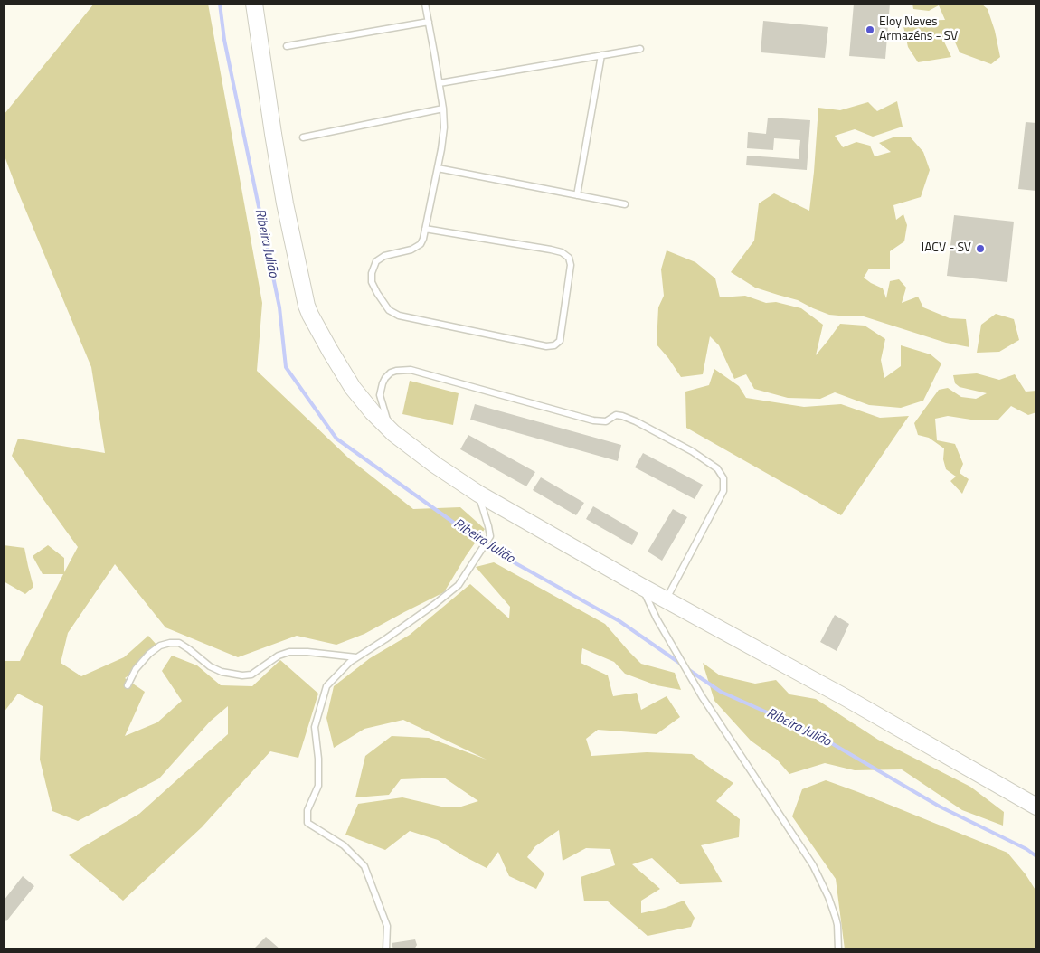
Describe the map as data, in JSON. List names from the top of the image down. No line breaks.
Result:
{"water":["Ribeira Julião"],"places":["Eloy Neves Armazéns - SV","IACV - SV"]}
